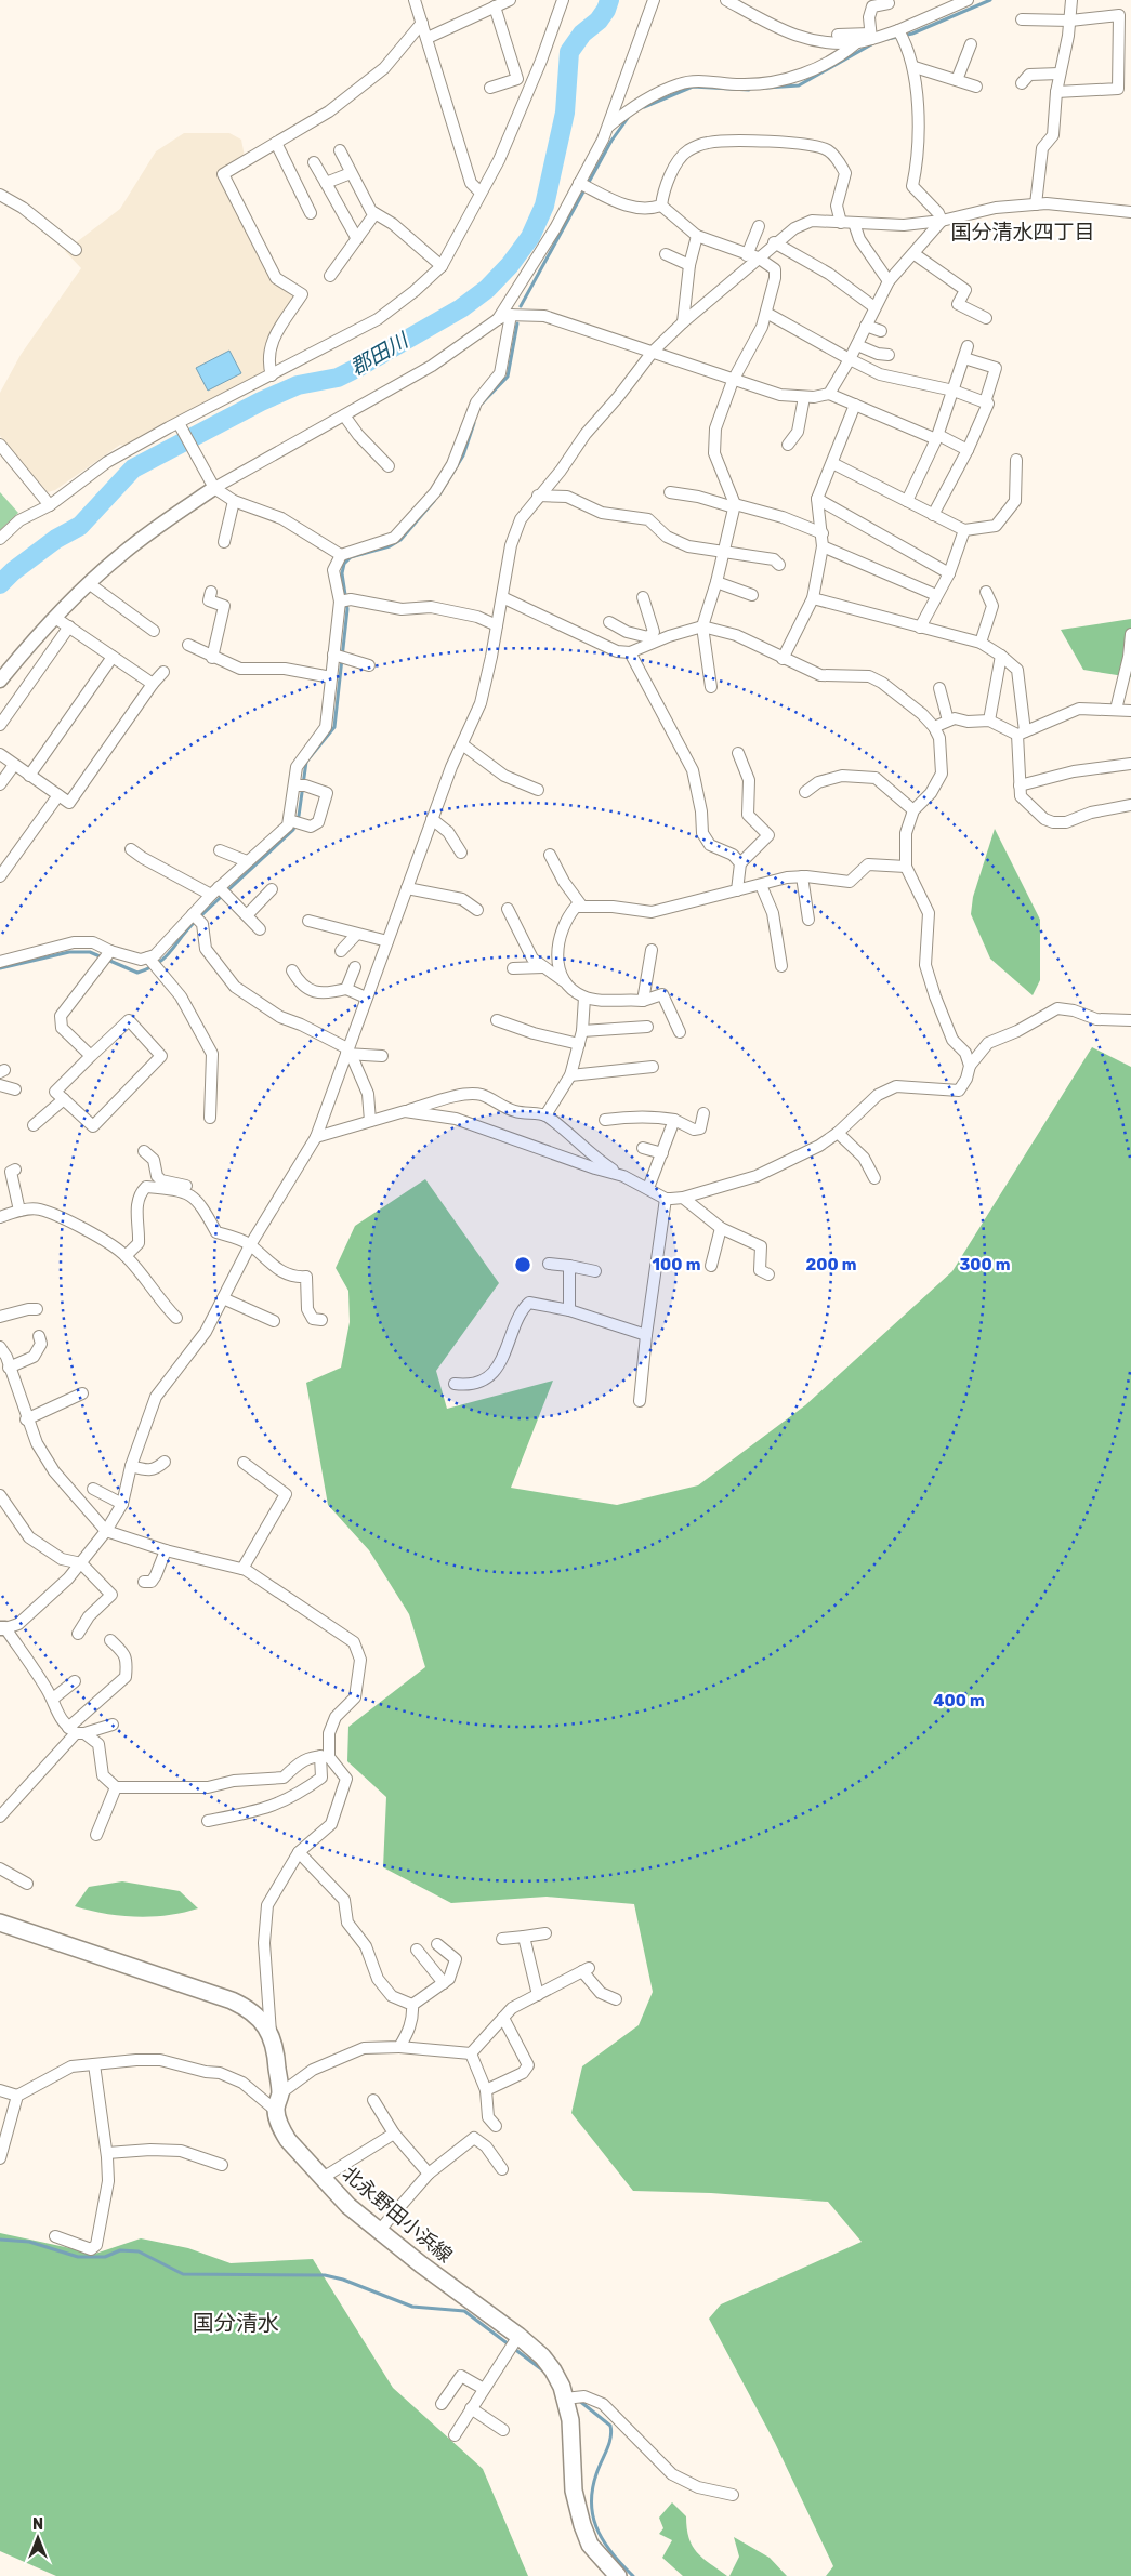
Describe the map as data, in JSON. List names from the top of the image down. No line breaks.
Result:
{"streets":{"main road":["北永野田小浜線"]},"districts":["国分清水四丁目","国分清水"],"water":["郡田川"],"north":"top","rings":["100 m","200 m","300 m","400 m"]}
